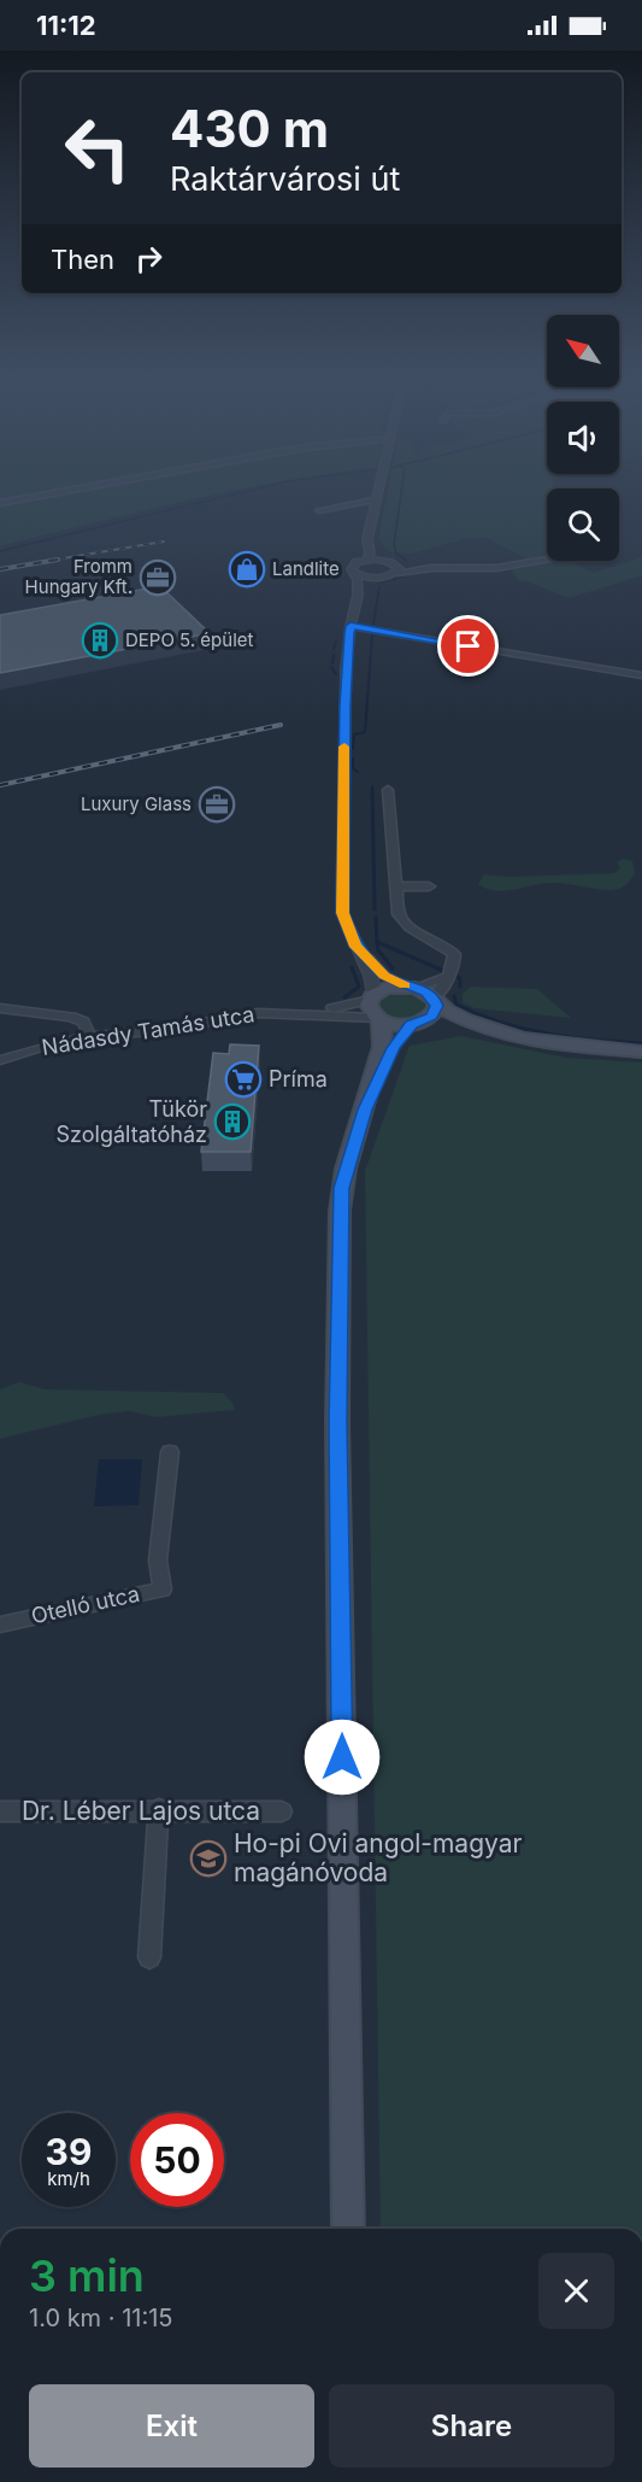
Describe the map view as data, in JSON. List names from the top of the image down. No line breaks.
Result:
{"streets":{"street":["Nádasdy Tamás utca","Otelló utca","Dr. Léber Lajos utca"]},"places":{"shop":["Landlite"],"office":["Fromm Hungary Kft.","Luxury Glass"],"building":["DEPO 5. épület","Tükör Szolgáltatóház"],"supermarket":["Príma"],"school or university":["Ho-pi Ovi angol-magyar magánóvoda"]},"north":"top left","page":{"status":"11:12","turn":["430 m","Raktárvárosi út"],"then":"Then","speed":"39 km/h","limit":"50","heading":["3 min","1.0 km · 11:15"],"buttons":["Exit","Share"]}}
